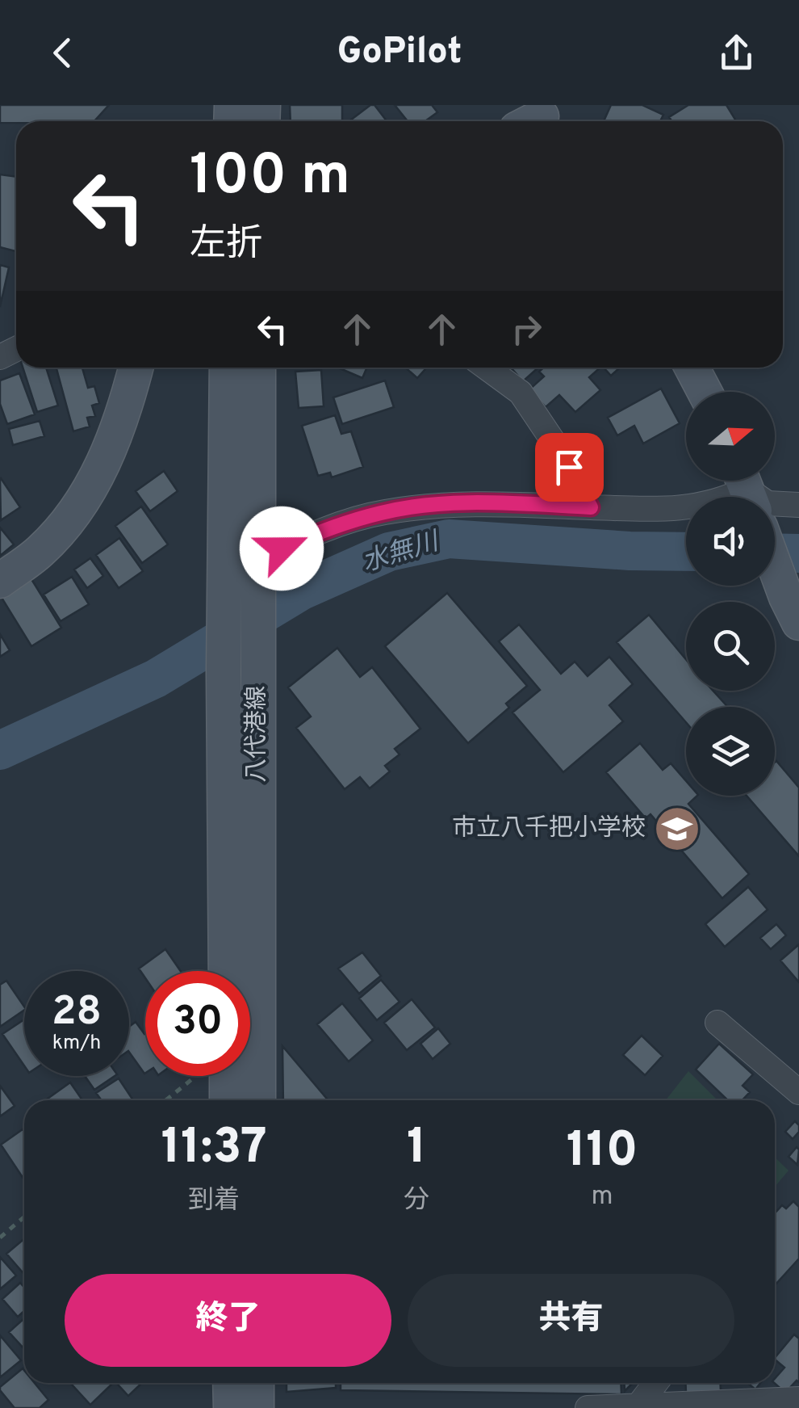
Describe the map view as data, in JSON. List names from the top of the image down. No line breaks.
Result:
{"streets":{"main road":["八代港線"]},"water":["水無川"],"places":{"school or university":["市立八千把小学校"]},"north":"right","page":{"header":"GoPilot","turn":["100 m","左折"],"speed":"28 km/h","limit":"30","eta":["11:37","到着","1","分","110","m"],"buttons":["終了","共有"]}}
